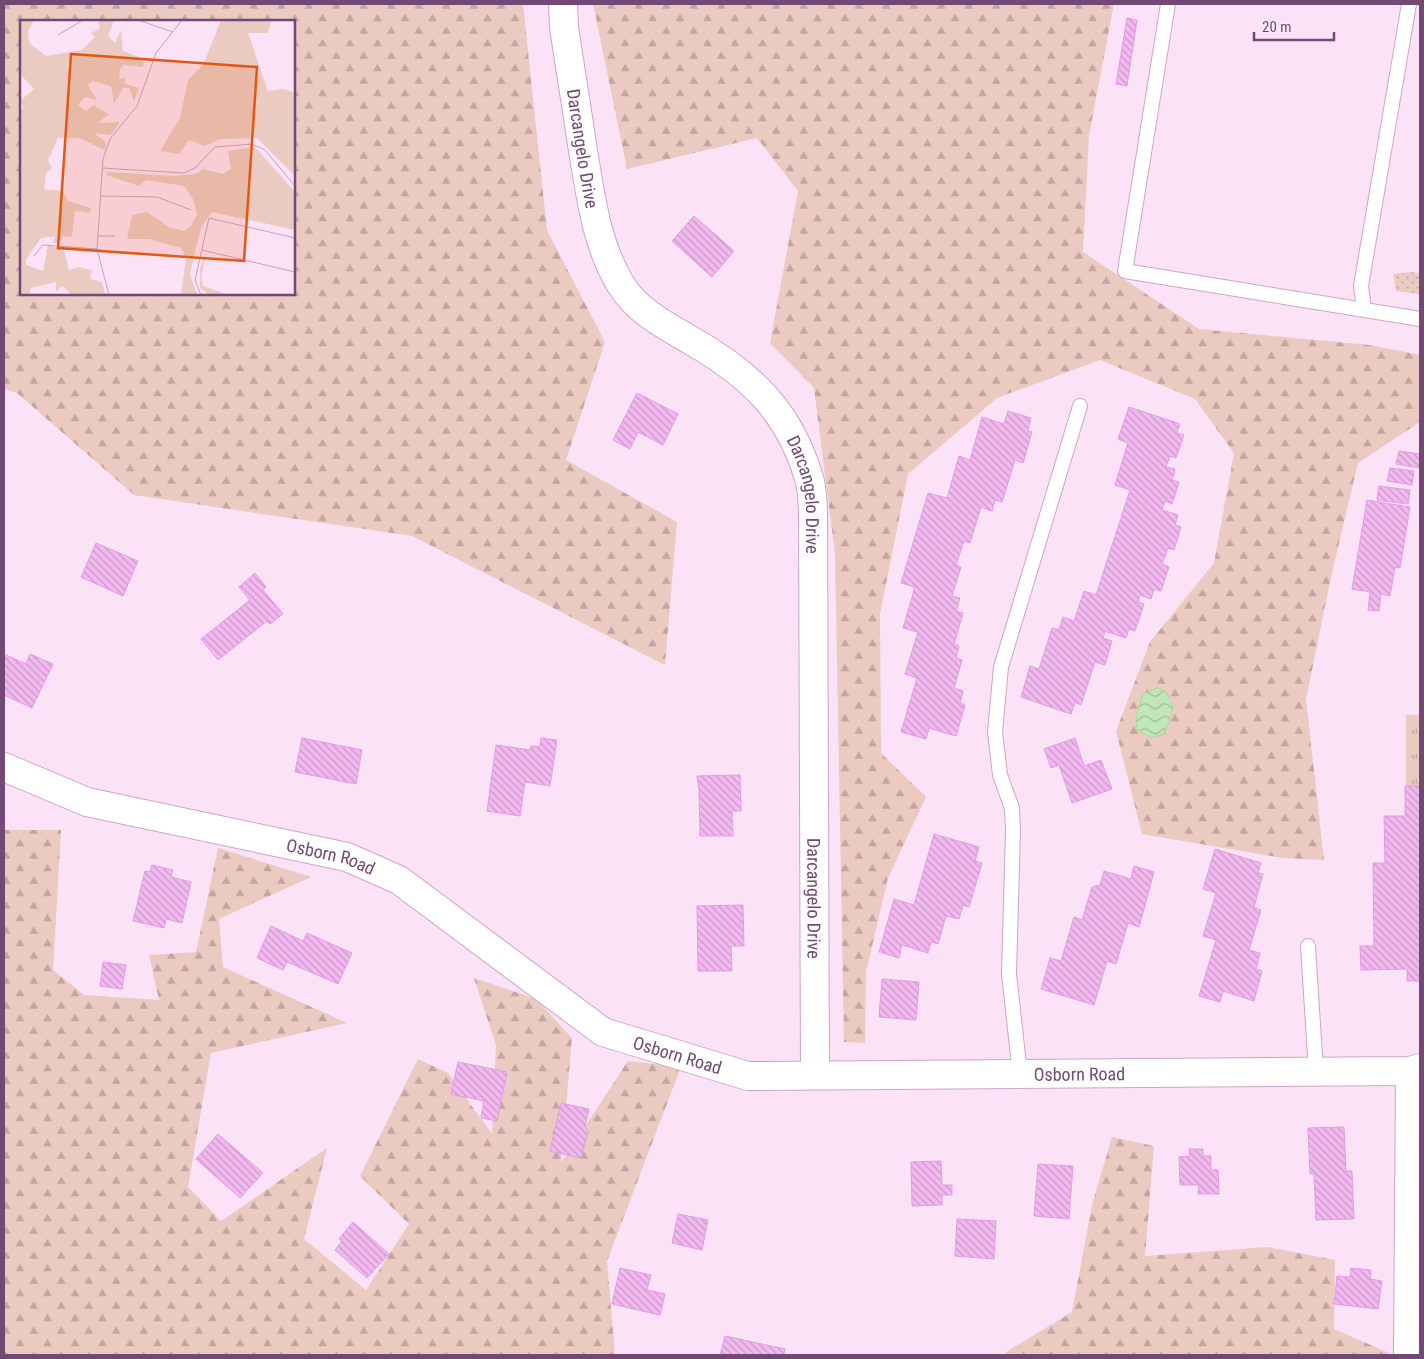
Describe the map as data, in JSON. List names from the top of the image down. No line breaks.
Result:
{"streets":{"street":["Darcangelo Drive","Osborn Road"]},"crossings":[["Darcangelo Drive","Osborn Road"]],"scale_bar":"20 m"}
